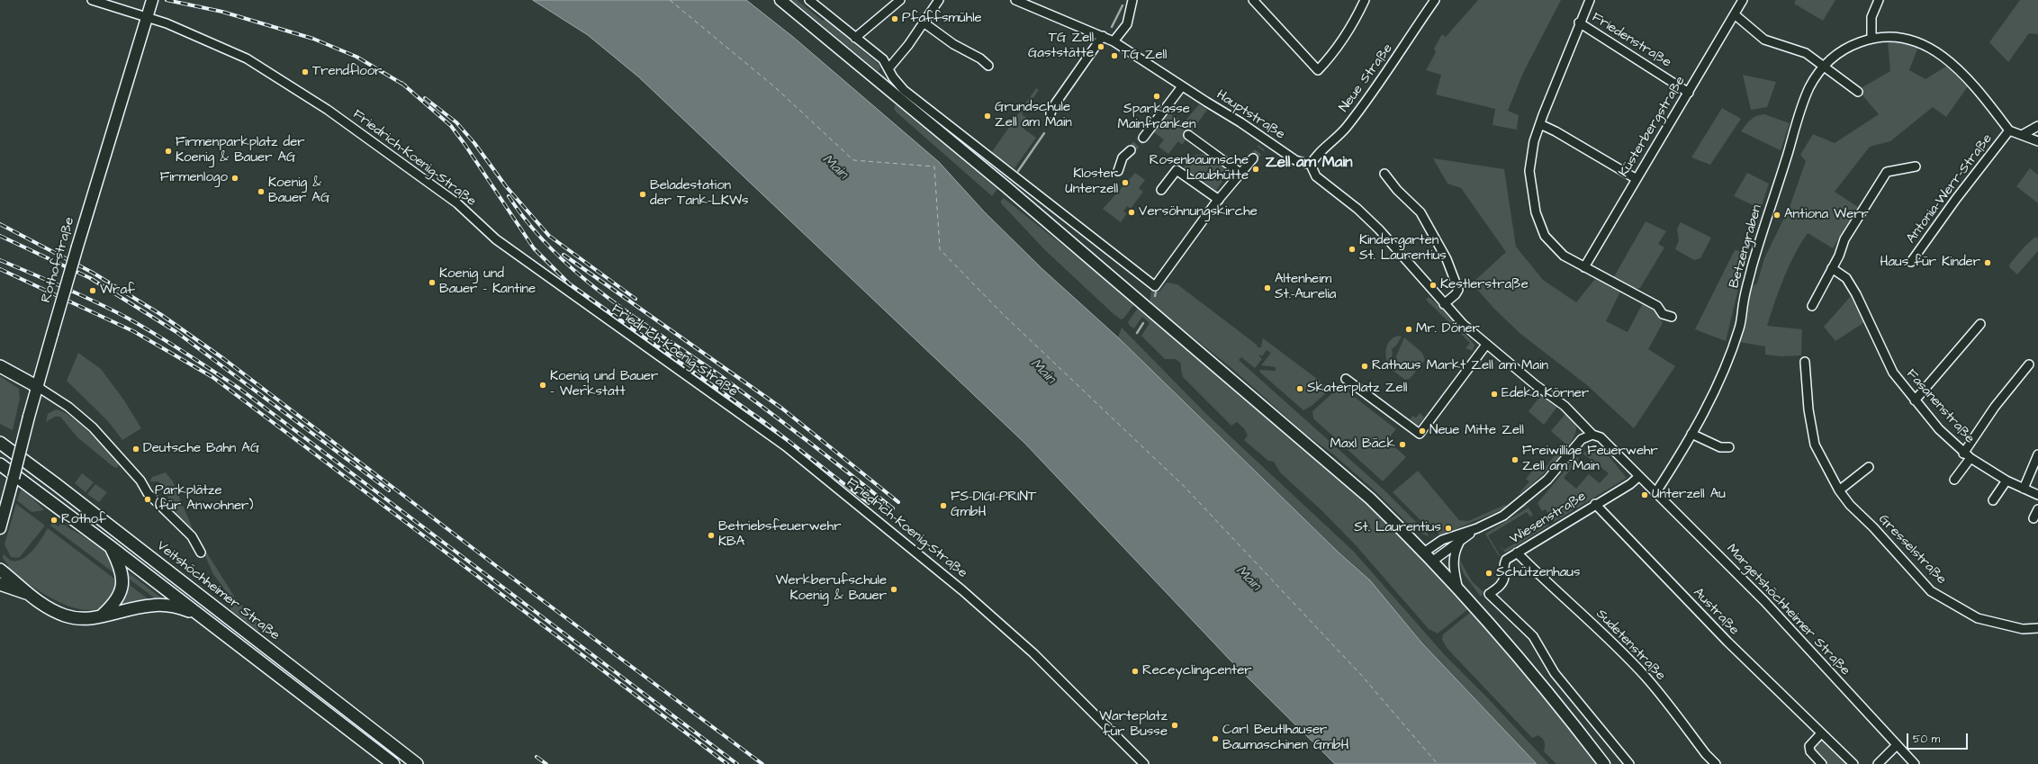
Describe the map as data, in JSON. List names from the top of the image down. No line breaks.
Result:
{"streets":{"highway":["Veitshöchheimer Straße"],"main road":["Rothofstraße"],"street":["Friedenstraße","Neue Straße","Hauptstraße","Küsterbergstraße","Friedrich-Koenig-Straße","Antonia-Werr-Straße","Betzengraben","Fasanenstraße","Wiesenstraße","Gresselstraße","Margetshöchheimer Straße","Austraße","Sudetenstraße"]},"crossings":[["Friedenstraße","Küsterbergstraße"],["Neue Straße","Hauptstraße"],["Friedrich-Koenig-Straße","Rothofstraße"],["Antonia-Werr-Straße","Betzengraben"],["Betzengraben","Margetshöchheimer Straße"],["Rothofstraße","Veitshöchheimer Straße"],["Wiesenstraße","Margetshöchheimer Straße"],["Wiesenstraße","Austraße"],["Wiesenstraße","Sudetenstraße"]],"districts":["Zell am Main"],"water":["Main"],"places":["Pfaffsmühle","TG Zell Gaststätte","TG Zell","Trendfloor","Sparkasse Mainfranken","Grundschule Zell am Main","Firmenparkplatz der Koenig & Bauer AG","Rosenbaumsche Laubhütte","Firmenlogo","Kloster Unterzell","Koenig & Bauer AG","Beladestation der Tank-LKWs","Versöhnungskirche","Antiona Werr","Kindergarten St. Laurentius","Haus für Kinder","Koenig und Bauer - Kantine","Kestlerstraße","Altenheim St.-Aurelia","Wraf","Mr. Döner","Rathaus Markt Zell am Main","Koenig und Bauer - Werkstatt","Skaterplatz Zell","Edeka Körner","Neue Mitte Zell","Maxl Bäck","Deutsche Bahn AG","Freiwillige Feuerwehr Zell am Main","Unterzell Au","Parkplätze (für Anwohner)","FS-DIGI-PRINT GmbH","Rothof","St. Laurentius","Betriebsfeuerwehr KBA","Schützenhaus","Werkberufschule Koenig & Bauer","Receyclingcenter","Warteplatz für Busse","Carl Beutlhauser Baumaschinen GmbH"],"scale_bar":"50 m"}
